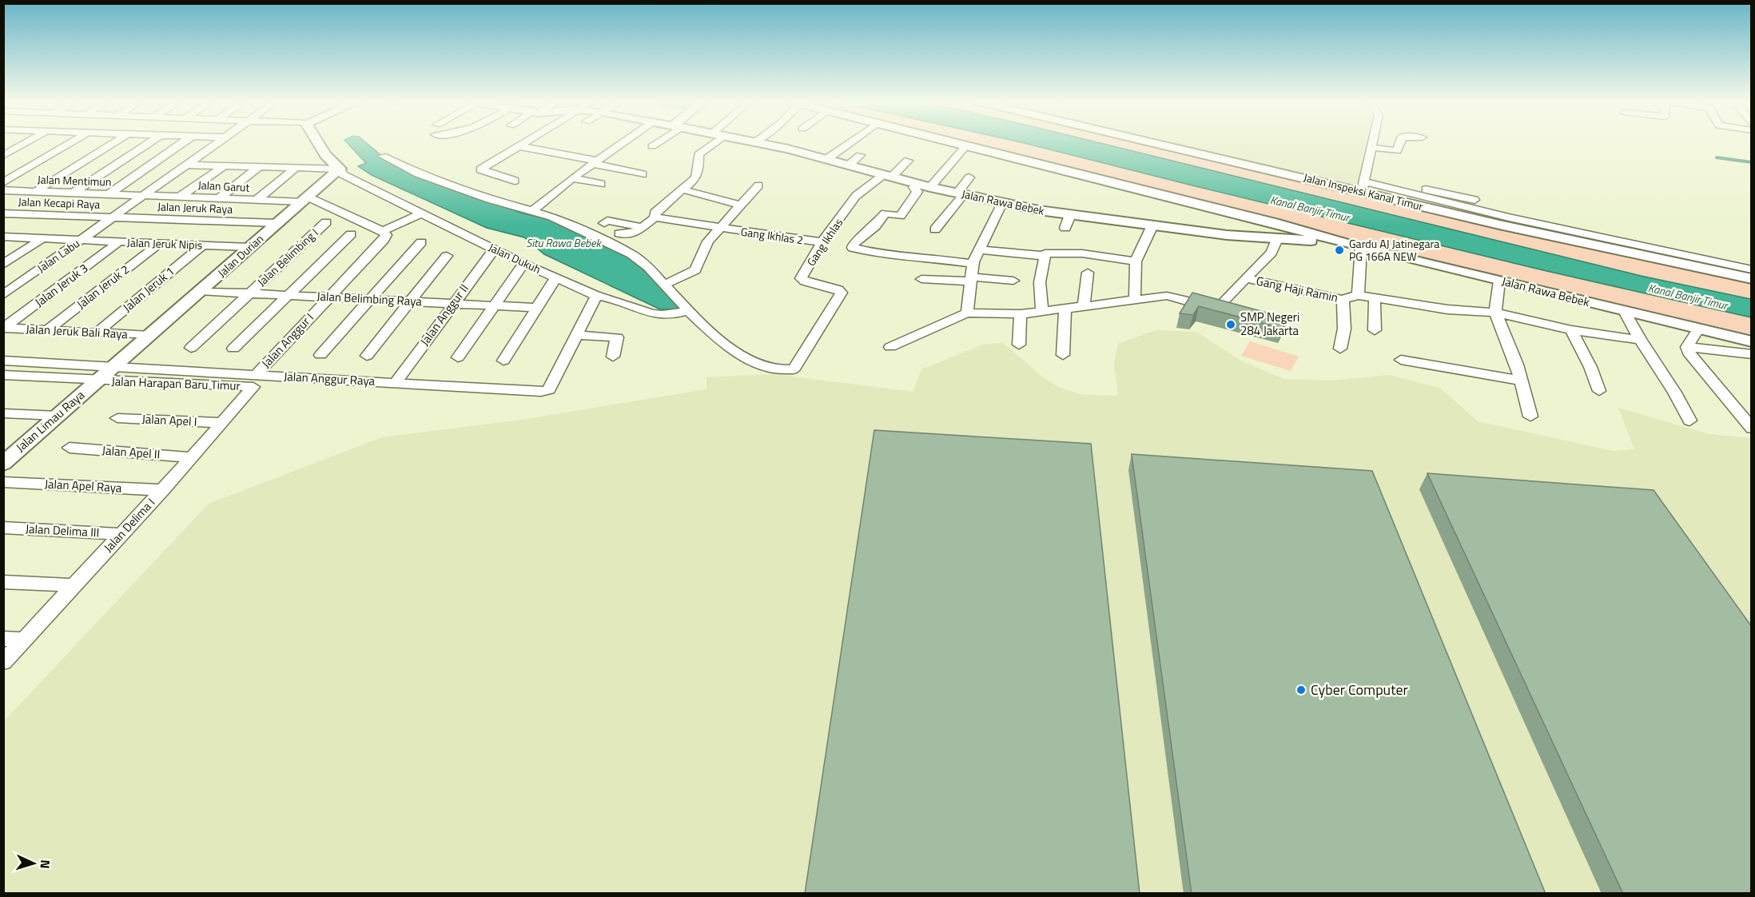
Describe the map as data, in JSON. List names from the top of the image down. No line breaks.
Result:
{"streets":{"street":["Jalan Mentimun","Jalan Garut","Jalan Inspeksi Kanal Timur","Jalan Rawa Bebek","Jalan Kecapi Raya","Jalan Jeruk Raya","Gang Ikhlas 2","Gang Ikhlas","Jalan Jeruk Nipis","Jalan Labu","Jalan Durian","Jalan Belimbing I","Jalan Dukuh","Jalan Jeruk 3","Jalan Jeruk 2","Jalan Jeruk 1","Gang Haji Ramin","Jalan Belimbing Raya","Jalan Anggur II","Jalan Jeruk Bali Raya","Jalan Anggur I","Jalan Anggur Raya","Jalan Harapan Baru Timur","Jalan Apel I","Jalan Limau Raya","Jalan Apel II","Jalan Apel Raya","Jalan Delima I","Jalan Delima III"]},"crossings":[["Jalan Mentimun","Jalan Garut"],["Jalan Mentimun","Jalan Labu"],["Jalan Garut","Jalan Labu"],["Jalan Garut","Jalan Durian"],["Jalan Rawa Bebek","Gang Ikhlas"],["Jalan Kecapi Raya","Jalan Jeruk Raya"],["Jalan Kecapi Raya","Jalan Labu"],["Jalan Jeruk Raya","Jalan Labu"],["Jalan Jeruk Raya","Jalan Durian"],["Gang Ikhlas 2","Gang Ikhlas"],["Gang Ikhlas","Jalan Dukuh"],["Jalan Jeruk Nipis","Jalan Labu"],["Jalan Jeruk Nipis","Jalan Durian"],["Jalan Jeruk Nipis","Jalan Jeruk 3"],["Jalan Jeruk Nipis","Jalan Jeruk 2"],["Jalan Jeruk Nipis","Jalan Jeruk 1"],["Jalan Durian","Jalan Dukuh"],["Jalan Durian","Jalan Belimbing Raya"],["Jalan Durian","Jalan Jeruk Bali Raya"],["Jalan Durian","Jalan Anggur Raya"],["Jalan Durian","Jalan Harapan Baru Timur"],["Jalan Durian","Jalan Limau Raya"],["Jalan Belimbing I","Jalan Belimbing Raya"],["Jalan Dukuh","Jalan Anggur II"],["Jalan Jeruk 3","Jalan Jeruk Bali Raya"],["Jalan Jeruk 2","Jalan Jeruk Bali Raya"],["Jalan Jeruk 1","Jalan Jeruk Bali Raya"],["Jalan Belimbing Raya","Jalan Anggur II"],["Jalan Belimbing Raya","Jalan Anggur I"],["Jalan Anggur II","Jalan Anggur Raya"],["Jalan Anggur I","Jalan Anggur Raya"],["Jalan Anggur I","Jalan Harapan Baru Timur"],["Jalan Anggur I","Jalan Delima I"],["Jalan Anggur Raya","Jalan Harapan Baru Timur"],["Jalan Anggur Raya","Jalan Delima I"],["Jalan Harapan Baru Timur","Jalan Limau Raya"],["Jalan Harapan Baru Timur","Jalan Delima I"],["Jalan Apel I","Jalan Delima I"],["Jalan Apel II","Jalan Delima I"],["Jalan Apel Raya","Jalan Delima I"],["Jalan Delima I","Jalan Delima III"]],"water":["Kanal Banjir Timur","Situ Rawa Bebek"],"places":["Gardu AJ Jatinegara PG 166A NEW","SMP Negeri 284 Jakarta","Cyber Computer"],"north":"right"}
